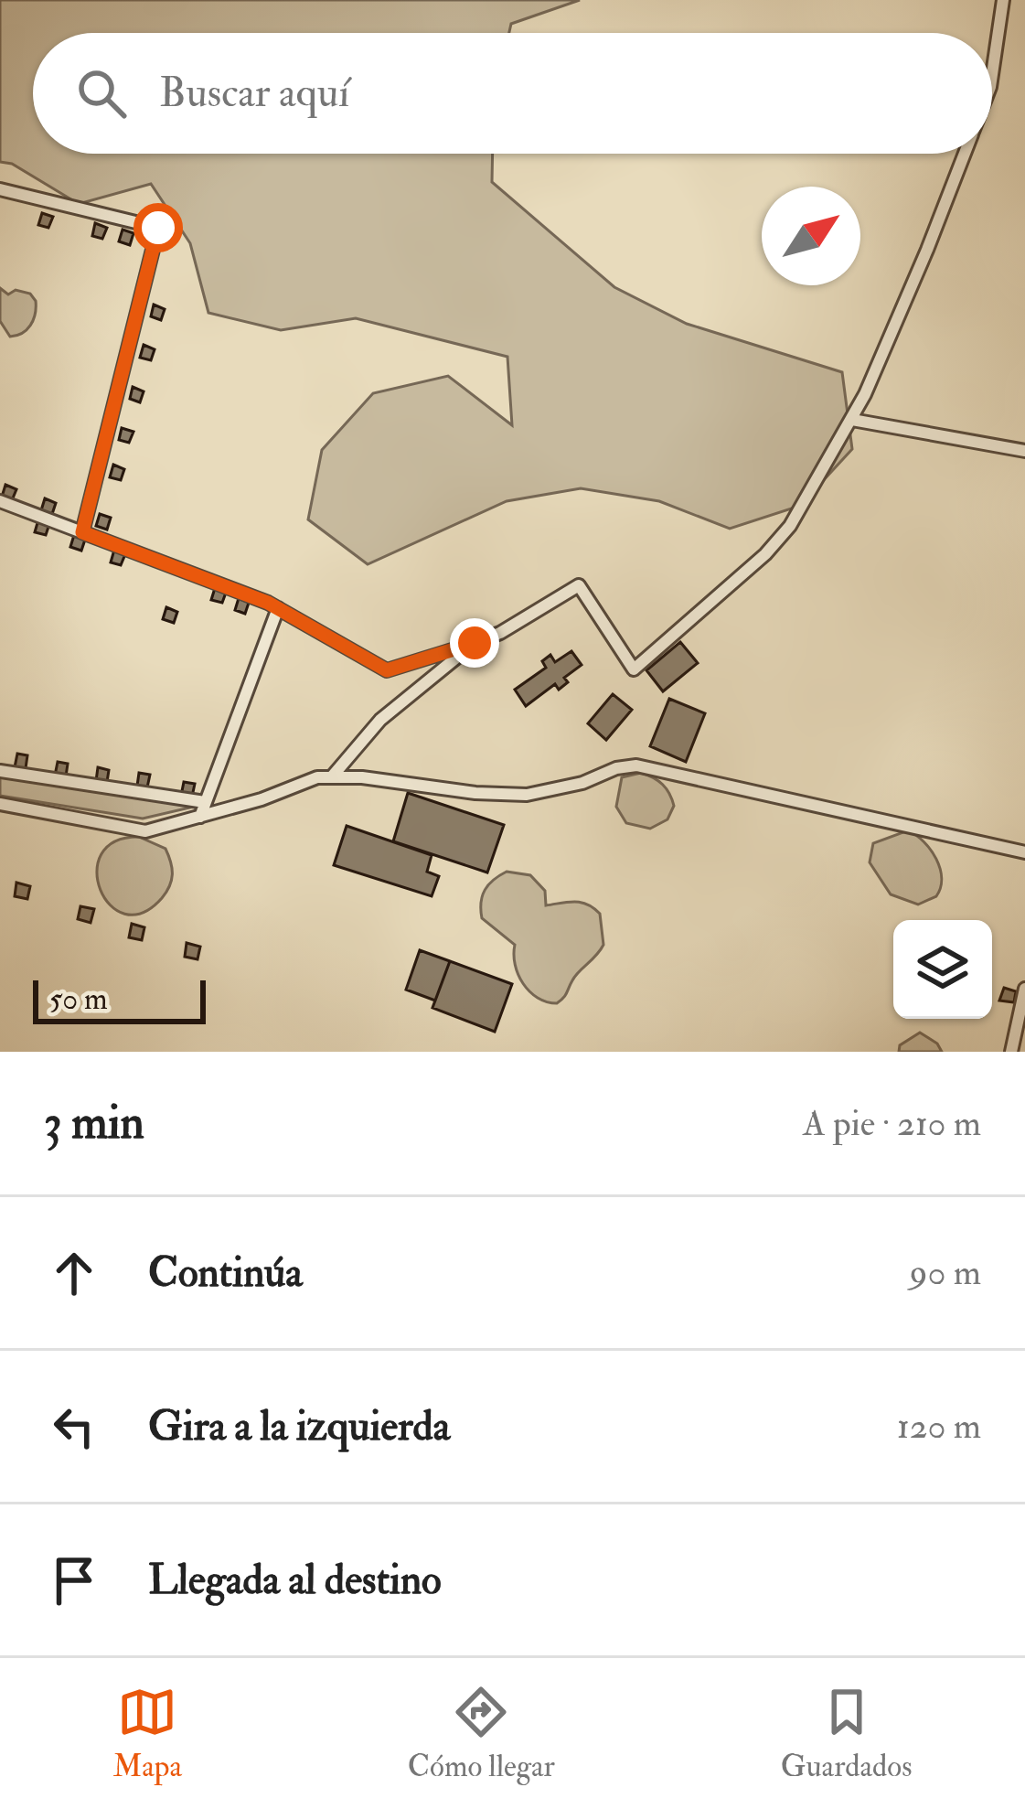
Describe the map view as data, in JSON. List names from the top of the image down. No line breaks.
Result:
{"scale_bar":"50 m","north":"top right","page":{"search":"Buscar aquí","scale":"50 m","heading":["3 min","A pie · 210 m"],"list":[["Continúa","90 m"],["Gira a la izquierda","120 m"],"Llegada al destino"],"nav":["Mapa","Cómo llegar","Guardados"]}}
